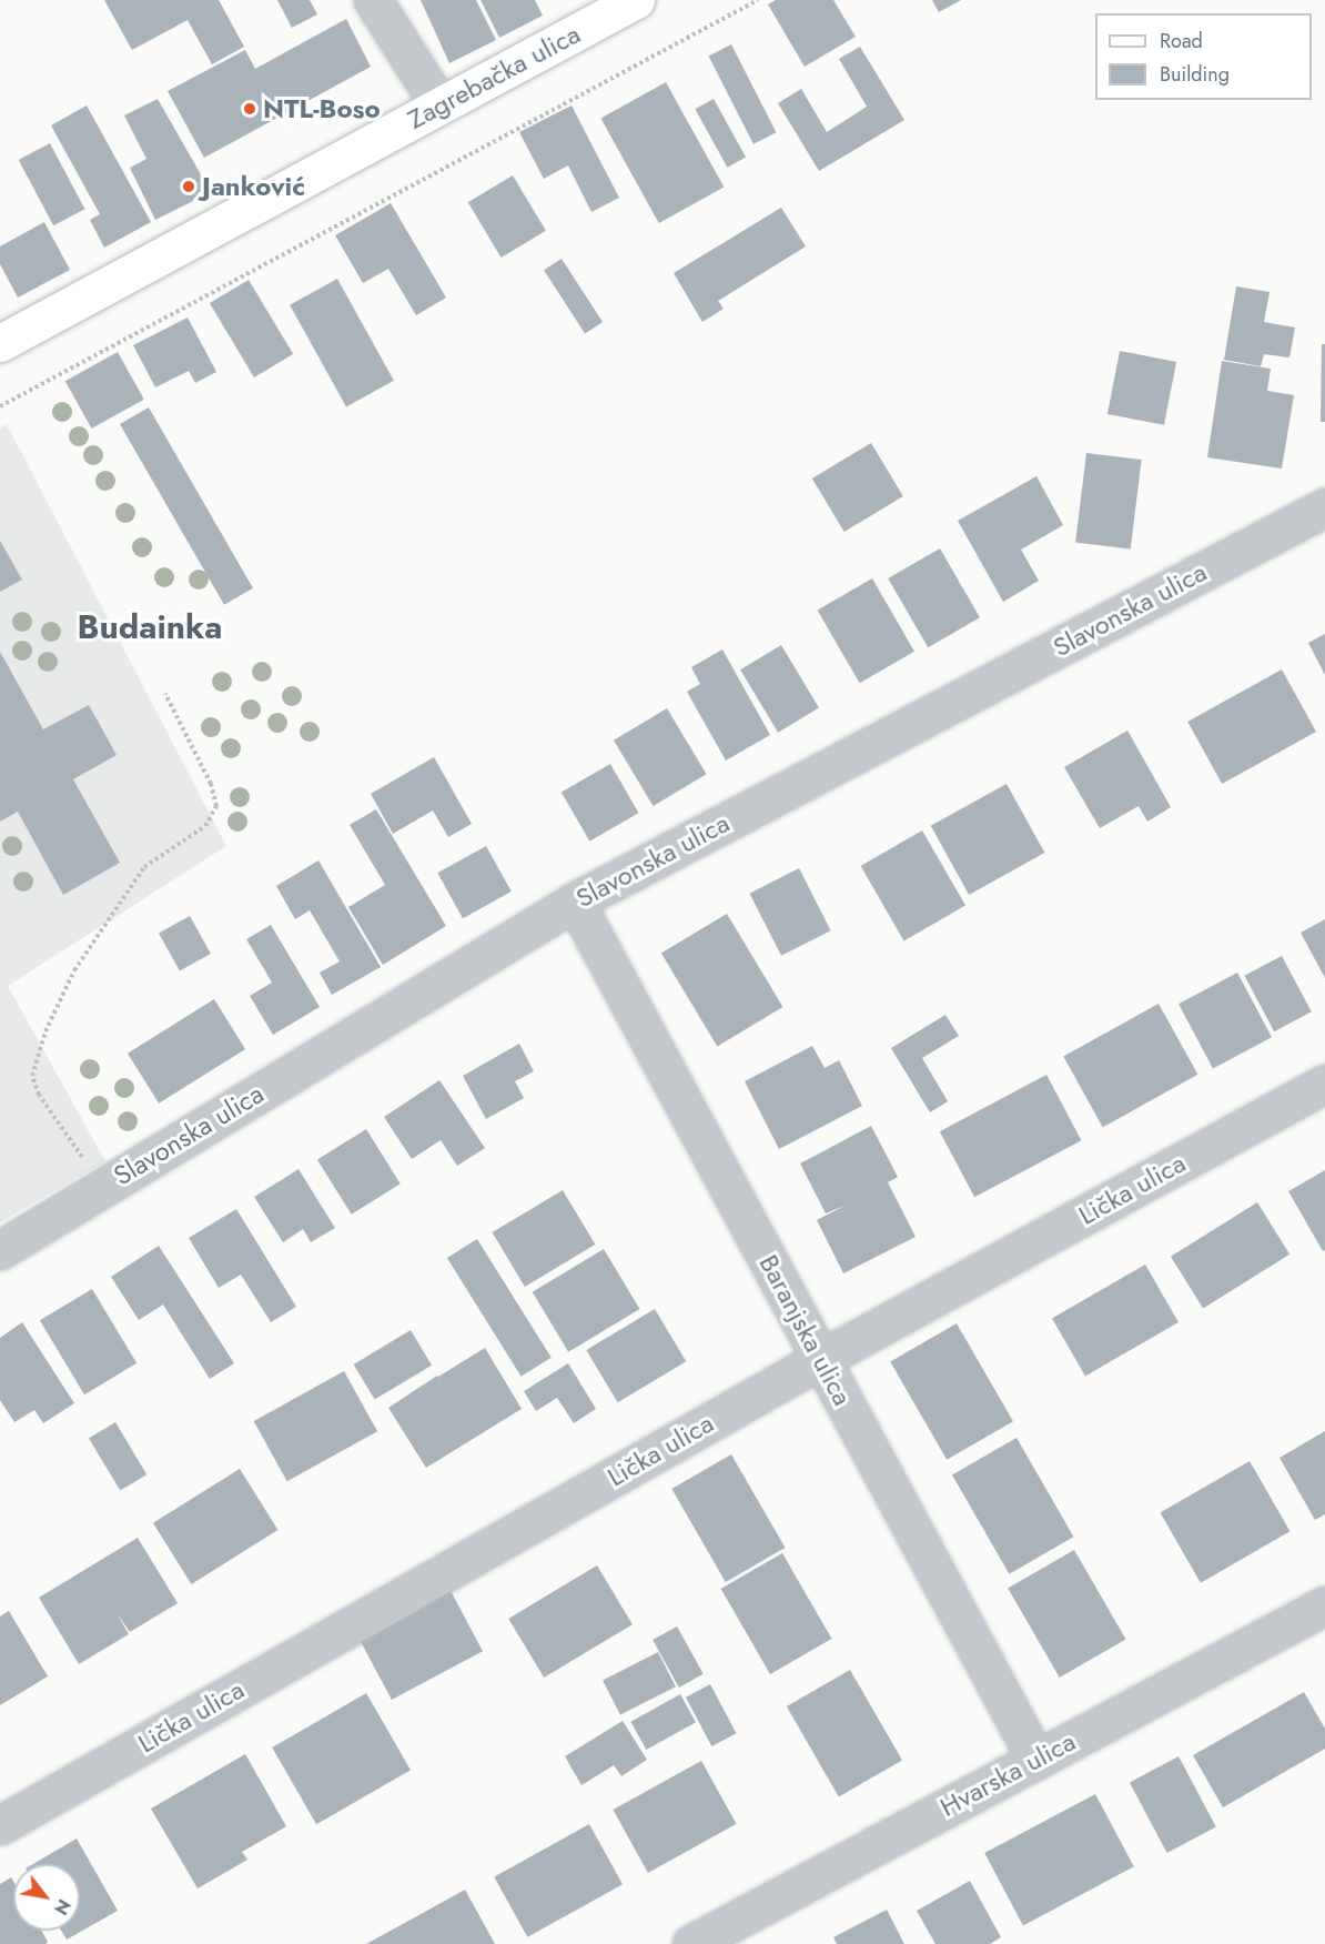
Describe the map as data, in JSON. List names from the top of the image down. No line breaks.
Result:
{"streets":{"main road":["Zagrebačka ulica"],"street":["Slavonska ulica","Lička ulica","Baranjska ulica","Hvarska ulica"]},"crossings":[["Slavonska ulica","Baranjska ulica"],["Lička ulica","Baranjska ulica"],["Baranjska ulica","Hvarska ulica"]],"districts":["Budainka"],"places":["NTL-Boso","Janković"],"legend":["Road","Building"],"north":"bottom right"}
